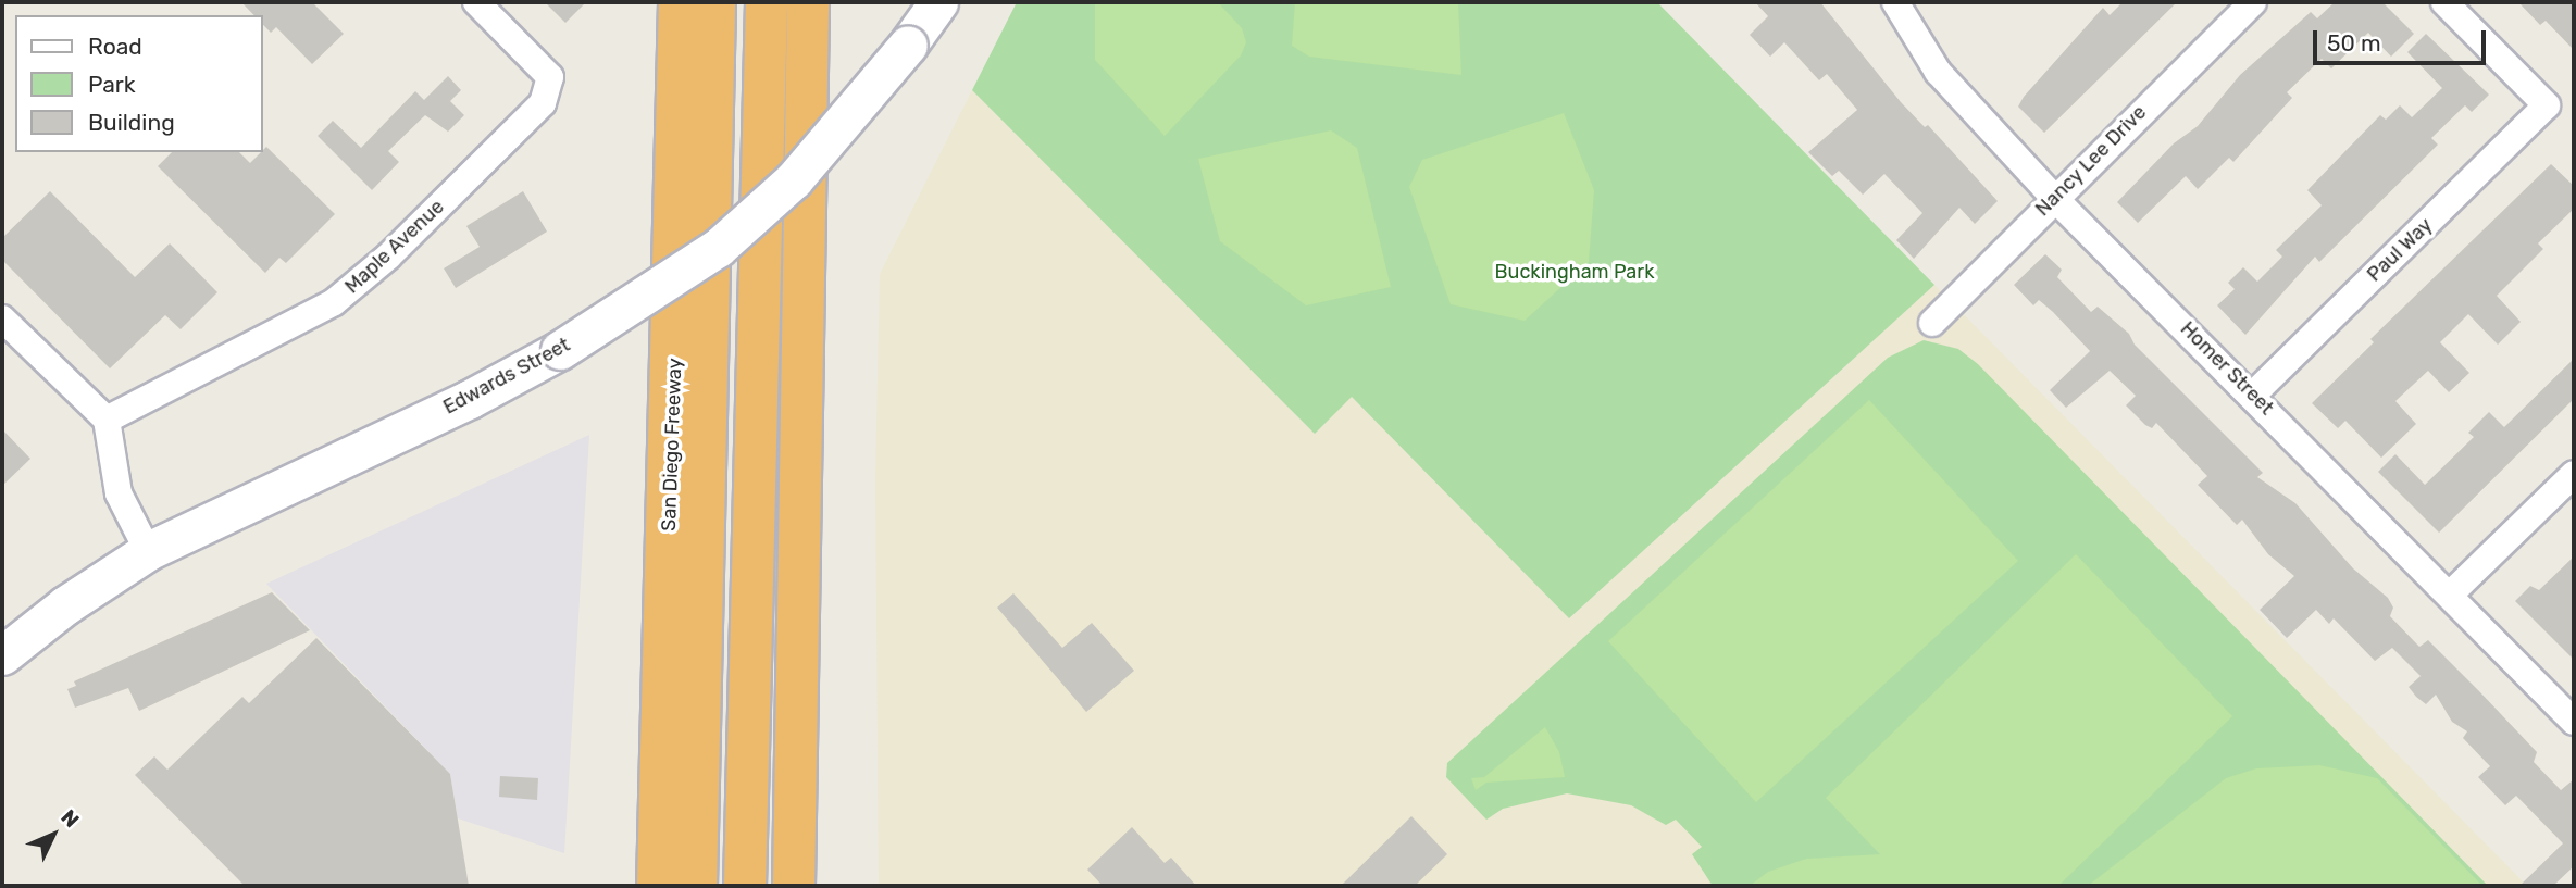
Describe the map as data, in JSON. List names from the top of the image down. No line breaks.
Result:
{"streets":{"highway":["San Diego Freeway"],"street":["Nancy Lee Drive","Maple Avenue","Paul Way","Homer Street","Edwards Street"]},"crossings":[["Nancy Lee Drive","Homer Street"],["Paul Way","Homer Street"]],"parks":["Buckingham Park"],"legend":["Road","Park","Building"],"scale_bar":"50 m","north":"top right"}
